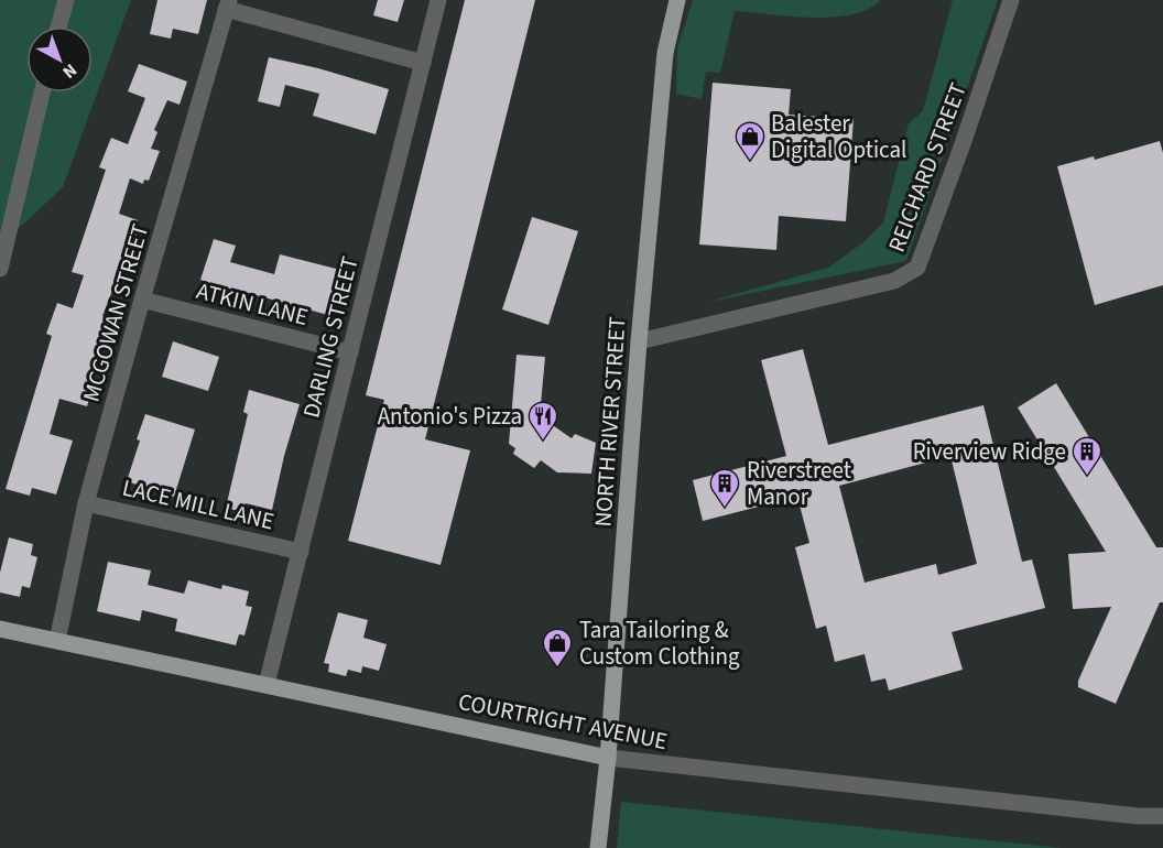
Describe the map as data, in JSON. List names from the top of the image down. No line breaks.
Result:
{"streets":{"main road":["NORTH RIVER STREET","COURTRIGHT AVENUE"],"street":["REICHARD STREET","ATKIN LANE","MCGOWAN STREET","DARLING STREET","LACE MILL LANE"]},"crossings":[["REICHARD STREET","NORTH RIVER STREET"],["ATKIN LANE","MCGOWAN STREET"],["ATKIN LANE","DARLING STREET"],["MCGOWAN STREET","LACE MILL LANE"],["MCGOWAN STREET","COURTRIGHT AVENUE"],["DARLING STREET","LACE MILL LANE"],["DARLING STREET","COURTRIGHT AVENUE"],["NORTH RIVER STREET","COURTRIGHT AVENUE"]],"places":{"shop":["Balester Digital Optical","Tara Tailoring & Custom Clothing"],"restaurant":["Antonio's Pizza"],"building":["Riverview Ridge","Riverstreet Manor"]},"north":"bottom right"}
